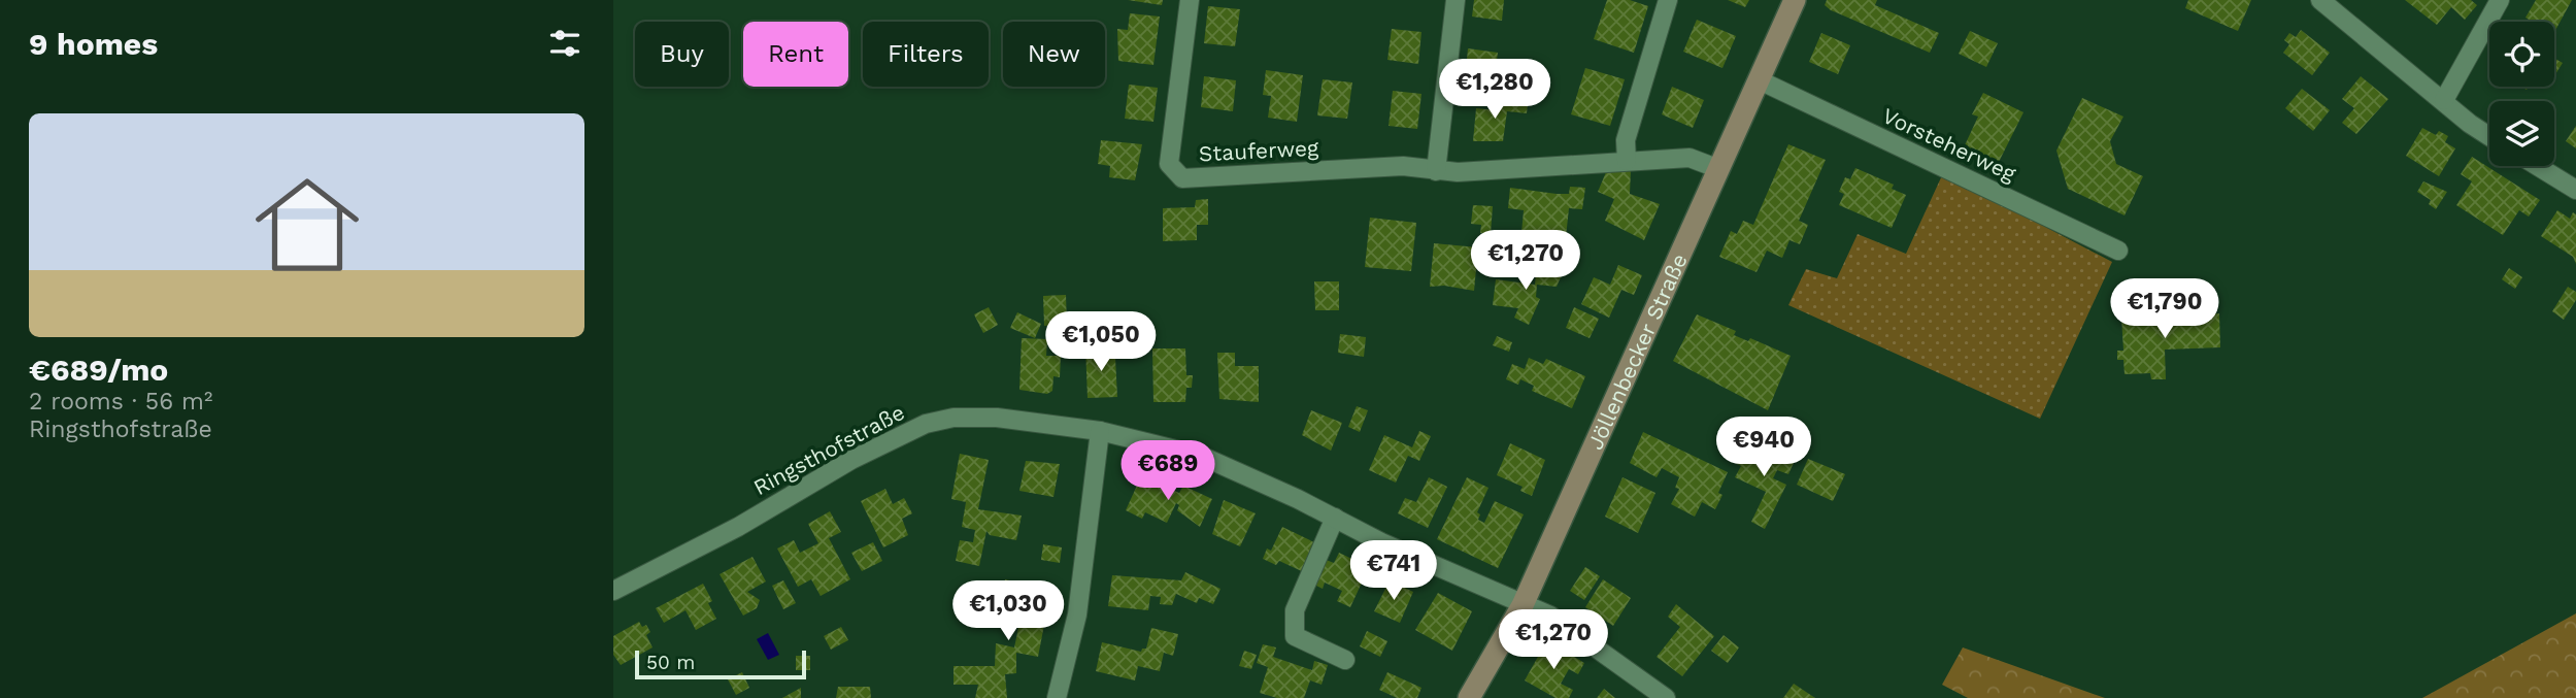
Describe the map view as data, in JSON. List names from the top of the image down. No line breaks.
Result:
{"streets":{"main road":["Jöllenbecker Straße"],"street":["Vorsteherweg","Stauferweg","Ringsthofstraße"]},"crossings":[["Vorsteherweg","Jöllenbecker Straße"],["Stauferweg","Jöllenbecker Straße"],["Jöllenbecker Straße","Ringsthofstraße"]],"scale_bar":"50 m","page":{"heading":"9 homes","chip":["Buy","Rent","Filters","New"],"price":["€1,280","€1,270","€1,790","€1,050","€940","€689","€741","€1,030","€1,270"],"list":[{"name":"€689/mo","note":"2 rooms · 56 m² · Ringsthofstraße"}],"scale":"50 m"}}
